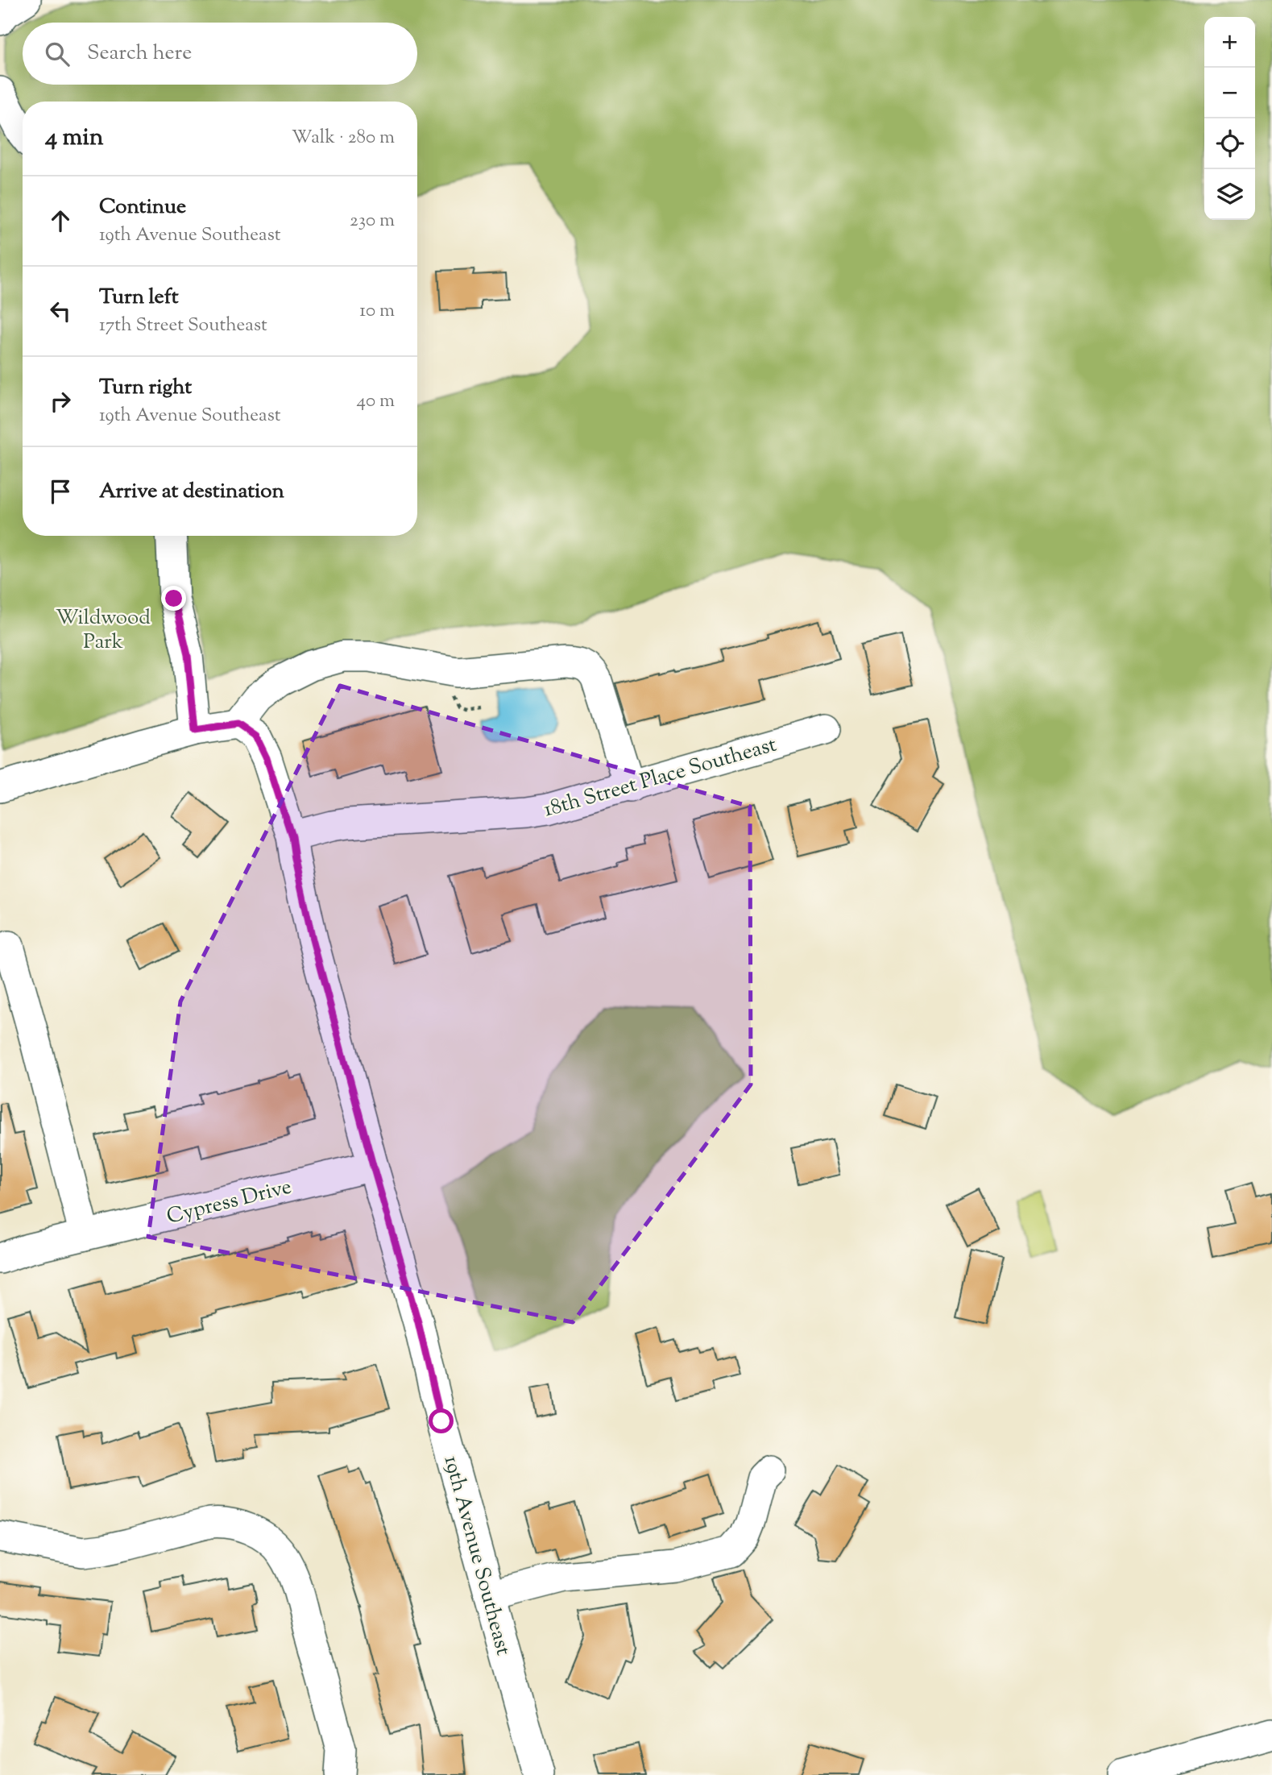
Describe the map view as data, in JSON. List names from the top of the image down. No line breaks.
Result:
{"streets":{"street":["18th Street Place Southeast","Cypress Drive","19th Avenue Southeast"]},"crossings":[["18th Street Place Southeast","19th Avenue Southeast"],["Cypress Drive","19th Avenue Southeast"]],"parks":["Wildwood Park"],"page":{"map_buttons":["+","−"],"search":"Search here","heading":["4 min","Walk · 280 m"],"list":[["Continue","19th Avenue Southeast","230 m"],["Turn left","17th Street Southeast","10 m"],["Turn right","19th Avenue Southeast","40 m"],"Arrive at destination"]}}
